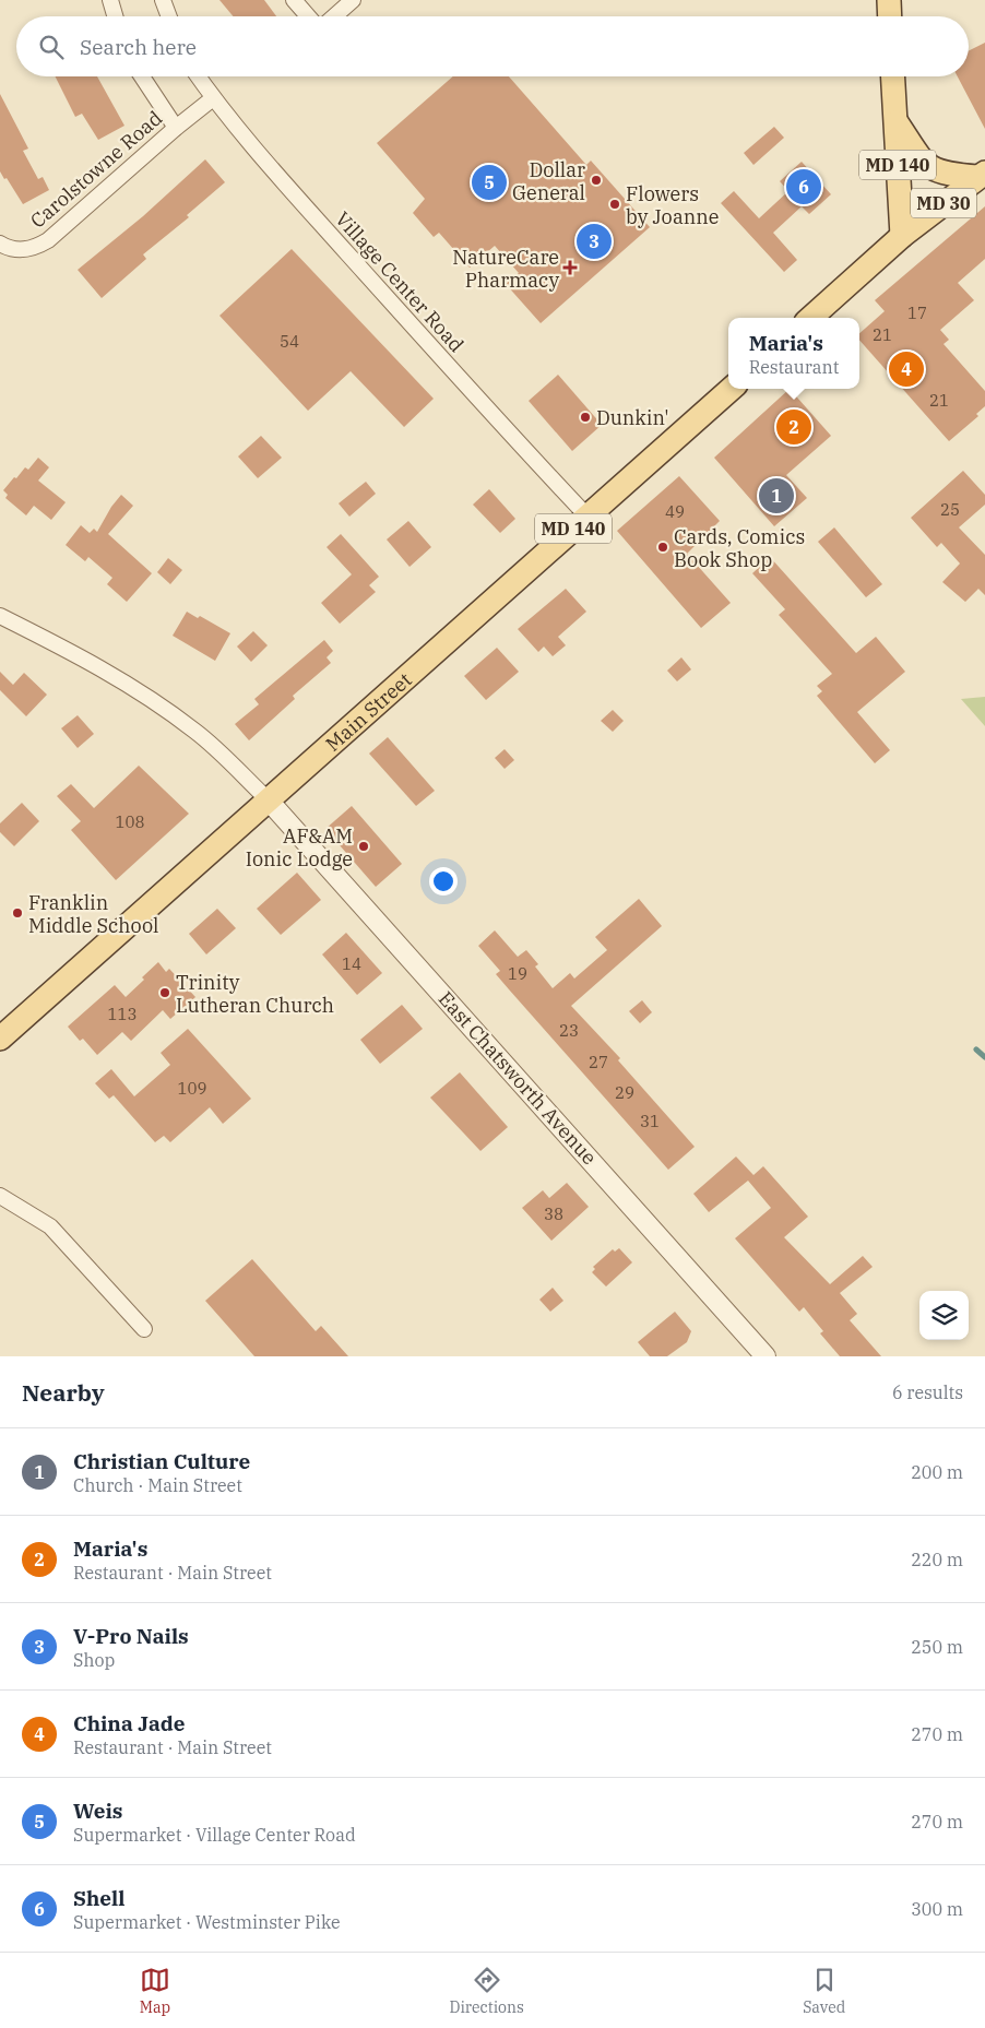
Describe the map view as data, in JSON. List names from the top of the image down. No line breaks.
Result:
{"streets":{"main road":["MD 140","MD 30","Main Street"],"street":["Carolstowne Road","Village Center Road","East Chatsworth Avenue"]},"crossings":[["MD 140","MD 30"],["Carolstowne Road","Village Center Road"],["Village Center Road","Main Street"],["Main Street","East Chatsworth Avenue"]],"places":{"other":["Dollar General","Flowers by Joanne","Dunkin'","Cards, Comics Book Shop","AF&AM Ionic Lodge","Franklin Middle School","Trinity Lutheran Church"],"health":["NatureCare Pharmacy"]},"house_numbers":["17","21","54","21","25","49","108","14","19","113","23","27","109","29","31","38"],"page":{"search":"Search here","pins":["5","6","3","4","2","1"],"popup":["Maria's","Restaurant"],"heading":["Nearby","6 results"],"list":[{"mark":"1","name":"Christian Culture","note":"Church · Main Street","value":"200 m"},{"mark":"2","name":"Maria's","note":"Restaurant · Main Street","value":"220 m"},{"mark":"3","name":"V-Pro Nails","note":"Shop","value":"250 m"},{"mark":"4","name":"China Jade","note":"Restaurant · Main Street","value":"270 m"},{"mark":"5","name":"Weis","note":"Supermarket · Village Center Road","value":"270 m"},{"mark":"6","name":"Shell","note":"Supermarket · Westminster Pike","value":"300 m"}],"nav":["Map","Directions","Saved"]}}
